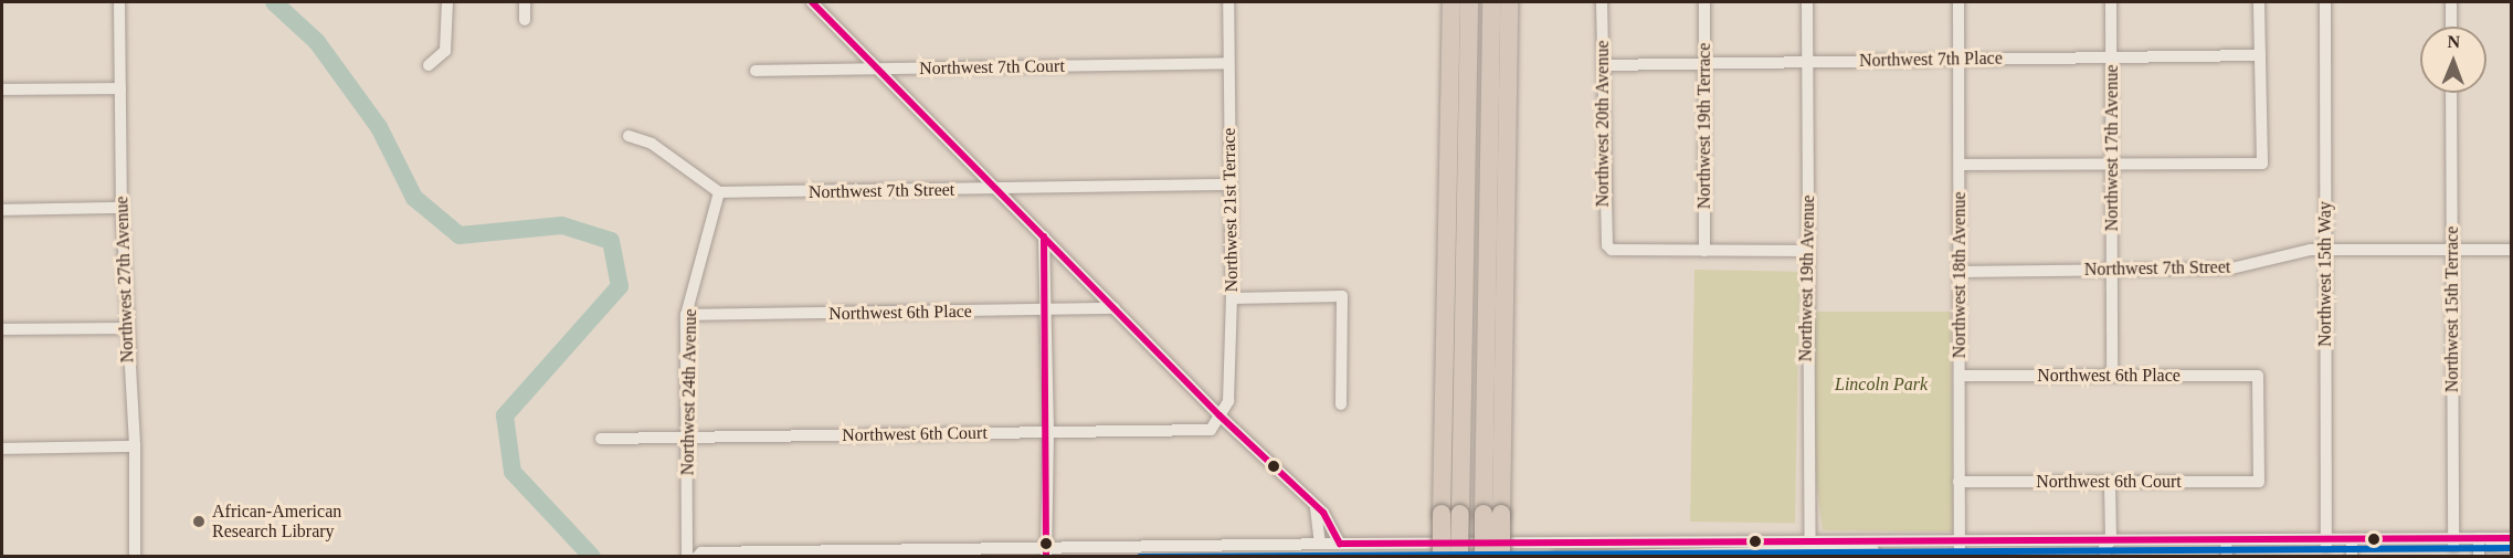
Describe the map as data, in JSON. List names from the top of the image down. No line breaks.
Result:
{"streets":{"street":["Northwest 7th Place","Northwest 7th Court","Northwest 20th Avenue","Northwest 19th Terrace","Northwest 17th Avenue","Northwest 7th Street","Northwest 21st Terrace","Northwest 15th Way","Northwest 18th Avenue","Northwest 19th Avenue","Northwest 27th Avenue","Northwest 15th Terrace","Northwest 6th Place","Northwest 24th Avenue","Northwest 6th Court"]},"crossings":[["Northwest 7th Place","Northwest 20th Avenue"],["Northwest 7th Place","Northwest 19th Terrace"],["Northwest 7th Place","Northwest 17th Avenue"],["Northwest 7th Place","Northwest 18th Avenue"],["Northwest 7th Place","Northwest 19th Avenue"],["Northwest 7th Court","Northwest 21st Terrace"],["Northwest 20th Avenue","Northwest 19th Terrace"],["Northwest 17th Avenue","Northwest 7th Street"],["Northwest 17th Avenue","Northwest 6th Place"],["Northwest 7th Street","Northwest 21st Terrace"],["Northwest 7th Street","Northwest 15th Way"],["Northwest 7th Street","Northwest 18th Avenue"],["Northwest 7th Street","Northwest 15th Terrace"],["Northwest 7th Street","Northwest 24th Avenue"],["Northwest 21st Terrace","Northwest 6th Court"],["Northwest 18th Avenue","Northwest 6th Place"],["Northwest 18th Avenue","Northwest 6th Court"],["Northwest 6th Place","Northwest 24th Avenue"],["Northwest 6th Place","Northwest 6th Court"],["Northwest 24th Avenue","Northwest 6th Court"]],"parks":["Lincoln Park"],"places":["African-American Research Library"],"north":"top"}
